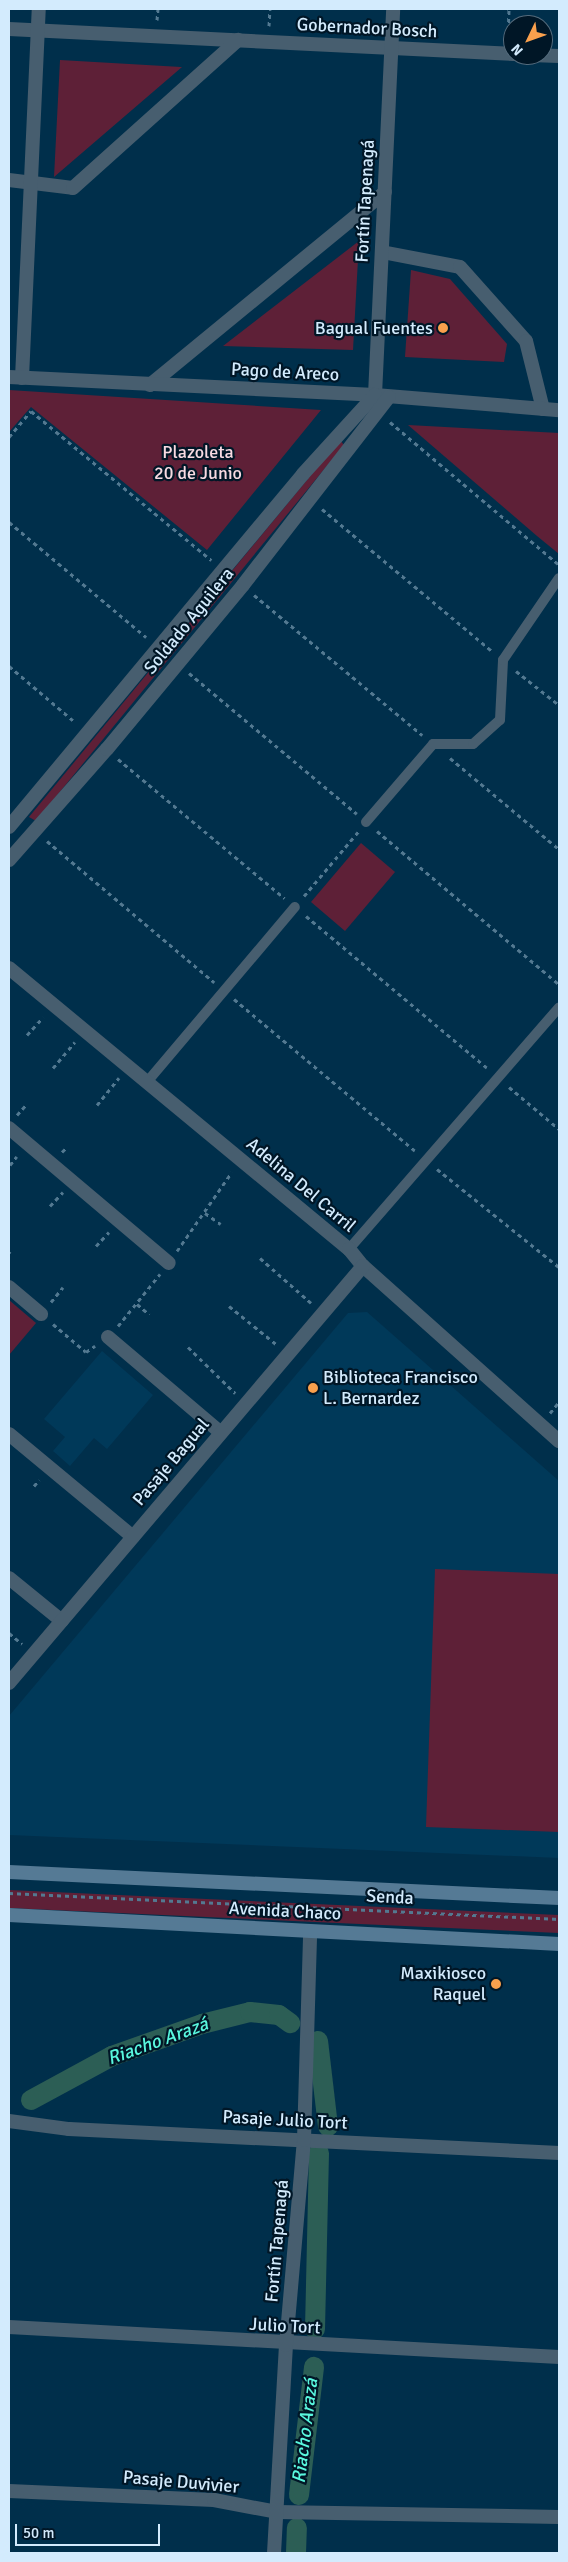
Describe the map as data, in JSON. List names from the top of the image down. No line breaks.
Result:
{"streets":{"main road":["Avenida Chaco"],"street":["Gobernador Bosch","Fortín Tapenagá","Pago de Areco","Soldado Aguilera","Adelina Del Carril","Pasaje Bagual","Pasaje Julio Tort","Julio Tort","Pasaje Duvivier"],"path":["Senda"]},"crossings":[["Gobernador Bosch","Fortín Tapenagá"],["Fortín Tapenagá","Pago de Areco"],["Fortín Tapenagá","Soldado Aguilera"],["Fortín Tapenagá","Avenida Chaco"],["Fortín Tapenagá","Pasaje Julio Tort"],["Fortín Tapenagá","Julio Tort"],["Fortín Tapenagá","Pasaje Duvivier"],["Pago de Areco","Soldado Aguilera"],["Adelina Del Carril","Pasaje Bagual"]],"water":["Riacho Arazá"],"parks":["Plazoleta 20 de Junio"],"places":["Bagual Fuentes","Biblioteca Francisco L. Bernardez","Maxikiosco Raquel"],"scale_bar":"50 m","north":"bottom left"}
